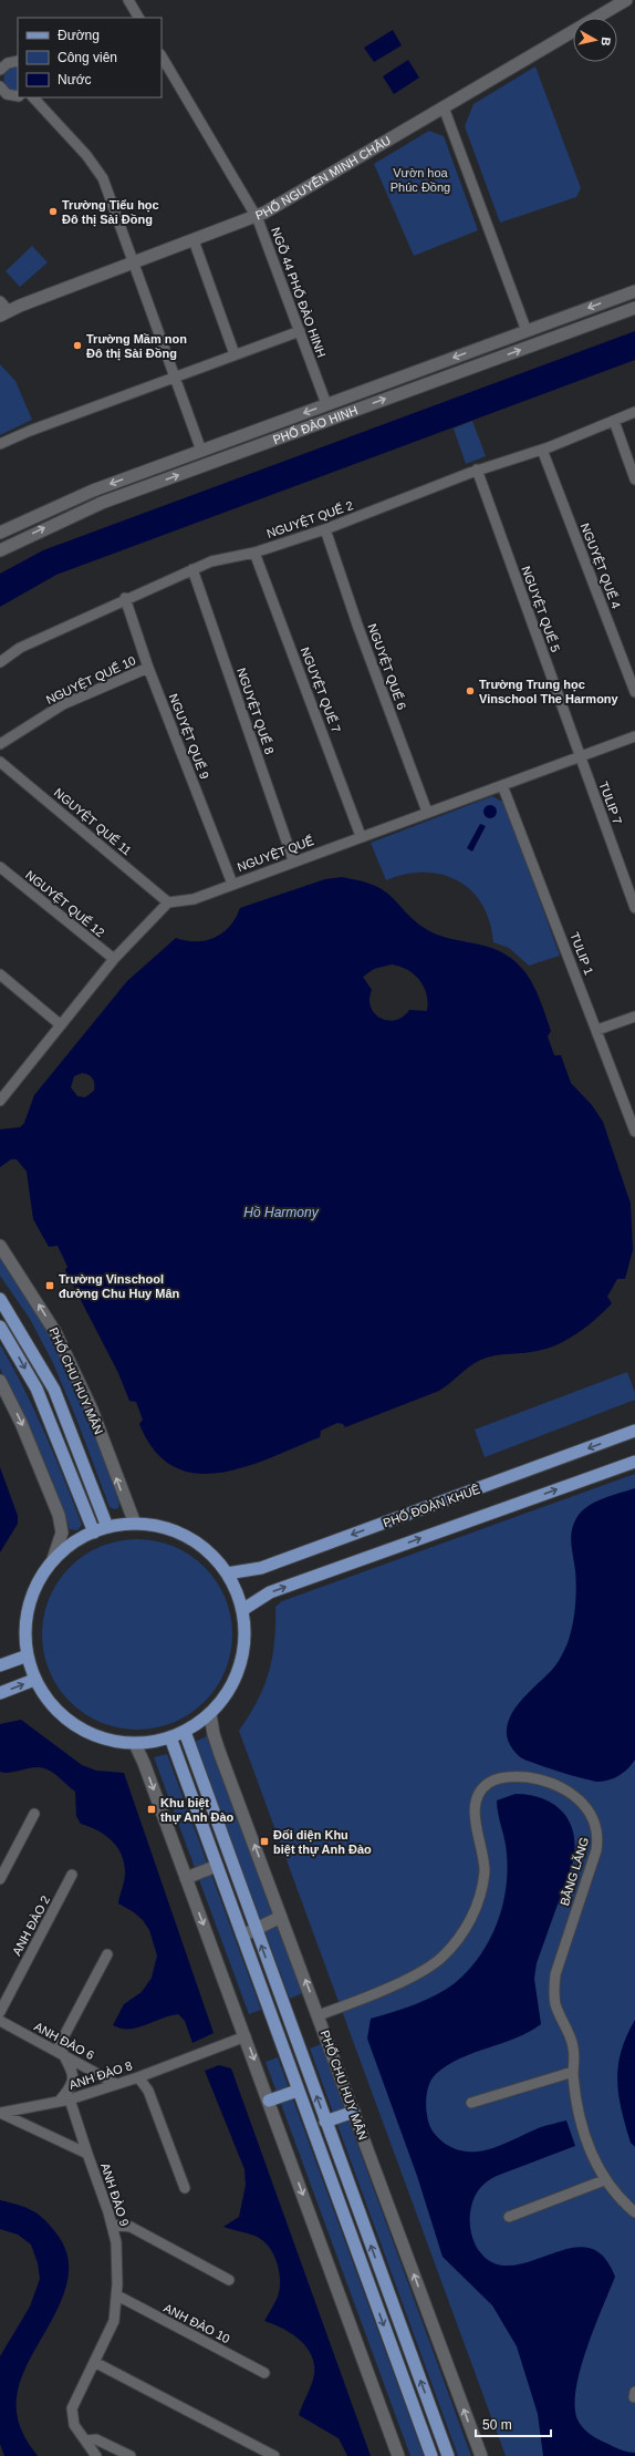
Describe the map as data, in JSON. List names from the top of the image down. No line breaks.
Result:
{"streets":{"main road":["PHỐ NGUYỄN MINH CHÂU","PHỐ ĐÀO HINH","PHỐ CHU HUY MÂN","PHỐ ĐOÀN KHUÊ"],"street":["NGÕ 44 PHỐ ĐÀO HINH","NGUYỆT QUẾ 2","NGUYỆT QUẾ 4","NGUYỆT QUẾ 5","NGUYỆT QUẾ 6","NGUYỆT QUẾ 10","NGUYỆT QUẾ 7","NGUYỆT QUẾ 8","NGUYỆT QUẾ 9","TULIP 7","NGUYỆT QUẾ 11","NGUYỆT QUẾ","NGUYỆT QUẾ 12","TULIP 1","BẰNG LĂNG","ANH ĐÀO 2","ANH ĐÀO 6","ANH ĐÀO 8","ANH ĐÀO 9","ANH ĐÀO 10"]},"crossings":[["PHỐ NGUYỄN MINH CHÂU","NGÕ 44 PHỐ ĐÀO HINH"],["NGÕ 44 PHỐ ĐÀO HINH","PHỐ ĐÀO HINH"],["NGUYỆT QUẾ 2","NGUYỆT QUẾ 4"],["NGUYỆT QUẾ 2","NGUYỆT QUẾ 5"],["NGUYỆT QUẾ 2","NGUYỆT QUẾ 6"],["NGUYỆT QUẾ 2","NGUYỆT QUẾ 7"],["NGUYỆT QUẾ 2","NGUYỆT QUẾ 8"],["NGUYỆT QUẾ 2","NGUYỆT QUẾ 9"],["NGUYỆT QUẾ 5","TULIP 7"],["NGUYỆT QUẾ 5","NGUYỆT QUẾ"],["NGUYỆT QUẾ 6","NGUYỆT QUẾ"],["NGUYỆT QUẾ 10","NGUYỆT QUẾ 9"],["NGUYỆT QUẾ 7","NGUYỆT QUẾ"],["NGUYỆT QUẾ 8","NGUYỆT QUẾ"],["NGUYỆT QUẾ 9","NGUYỆT QUẾ"],["TULIP 7","NGUYỆT QUẾ"],["NGUYỆT QUẾ 11","NGUYỆT QUẾ"],["NGUYỆT QUẾ","TULIP 1"],["PHỐ CHU HUY MÂN","BẰNG LĂNG"],["ANH ĐÀO 6","ANH ĐÀO 8"],["ANH ĐÀO 8","ANH ĐÀO 9"],["ANH ĐÀO 9","ANH ĐÀO 10"]],"water":["Hồ Harmony"],"parks":["Vườn hoa Phúc Đồng"],"places":{"other":["Trường Tiểu học Đô thị Sài Đồng","Trường Mầm non Đô thị Sài Đồng","Trường Trung học Vinschool The Harmony"],"transit":["Trường Vinschool đường Chu Huy Mân","Khu biệt thự Anh Đào","Đối diện Khu biệt thự Anh Đào"]},"legend":["Đường","Công viên","Nước"],"scale_bar":"50 m","north":"right"}
